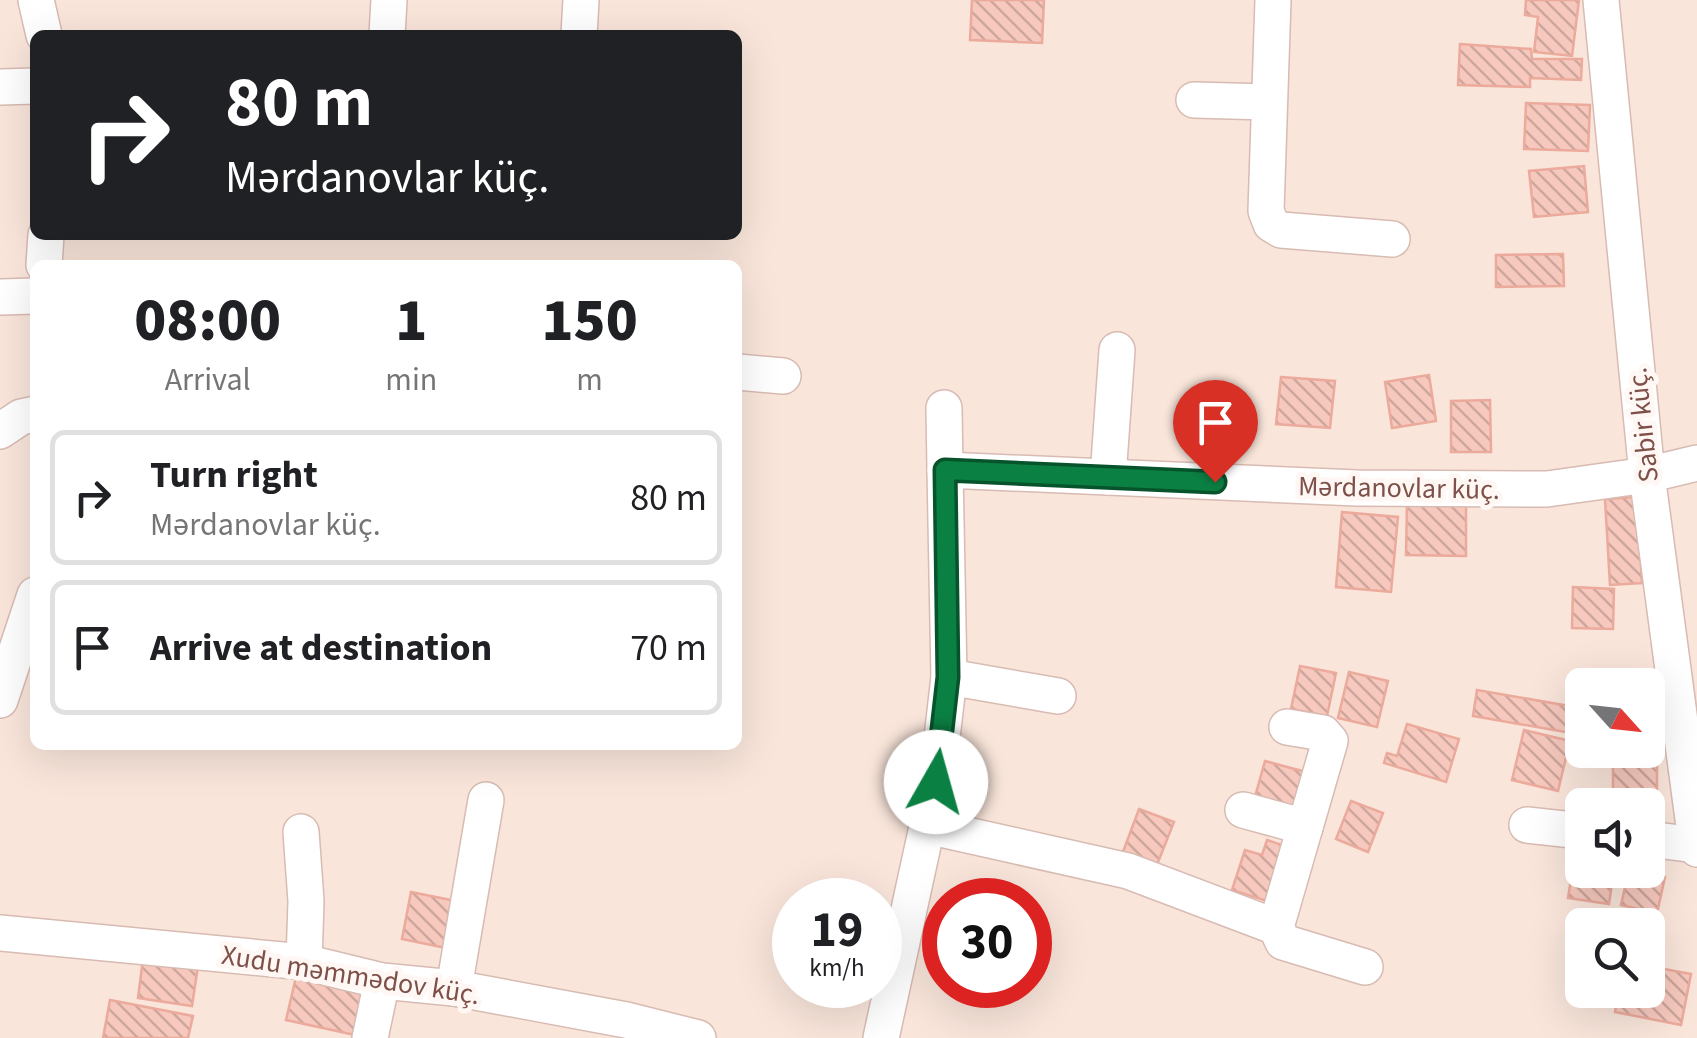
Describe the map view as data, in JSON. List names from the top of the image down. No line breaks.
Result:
{"streets":{"street":["Sabir küç.","Mərdanovlar küç.","Xudu məmmədov küç."]},"crossings":[["Sabir küç.","Mərdanovlar küç."]],"north":"bottom right","page":{"turn":["80 m","Mərdanovlar küç."],"eta":["08:00","Arrival","1","min","150","m"],"list":[{"name":"Turn right","note":"Mərdanovlar küç.","value":"80 m"},{"name":"Arrive at destination","value":"70 m"}],"speed":"19 km/h","limit":"30"}}
